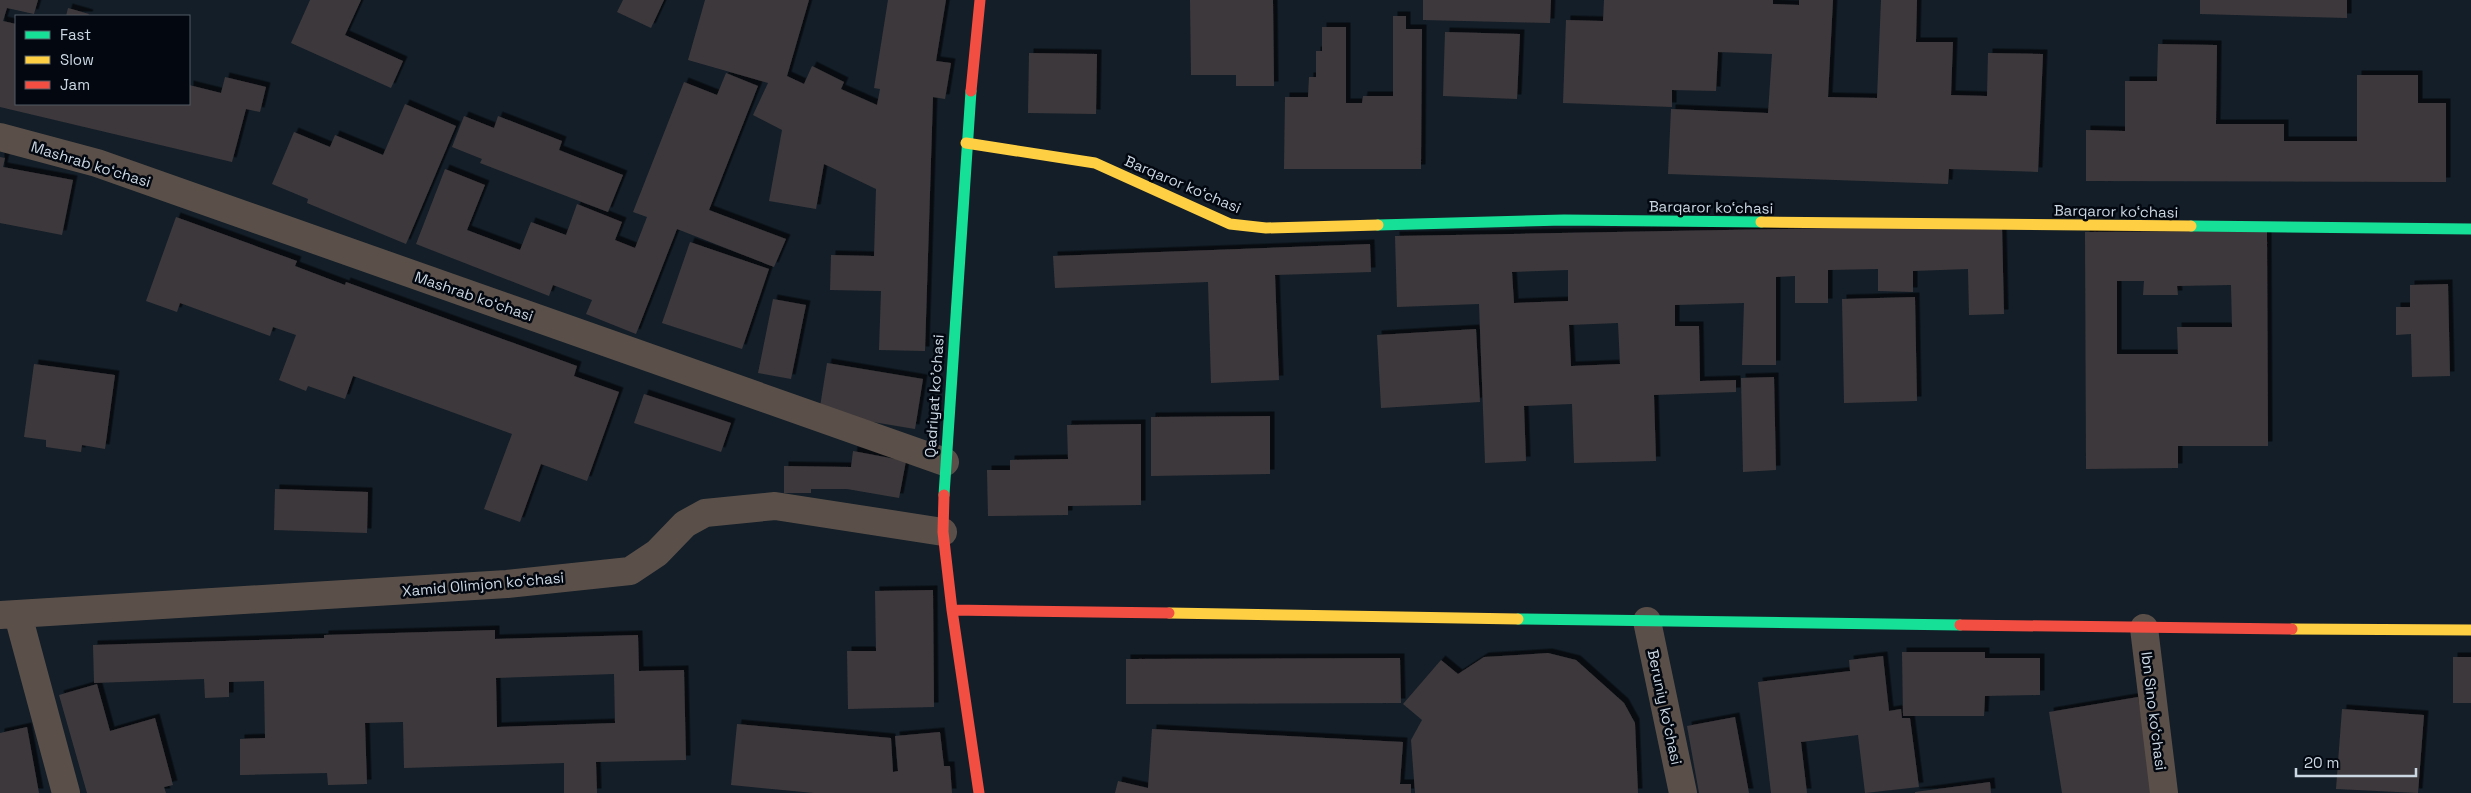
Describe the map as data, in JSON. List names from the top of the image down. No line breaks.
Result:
{"streets":{"street":["Mashrab koʻchasi","Barqaror koʻchasi","Qadriyat ko'chasi","Xamid Olimjon koʻchasi","Beruniy koʻchasi","Ibn Sino koʻchasi"]},"crossings":[["Mashrab koʻchasi","Qadriyat ko'chasi"],["Barqaror koʻchasi","Qadriyat ko'chasi"],["Qadriyat ko'chasi","Xamid Olimjon koʻchasi"]],"legend":["Fast","Slow","Jam"],"scale_bar":"20 m"}
